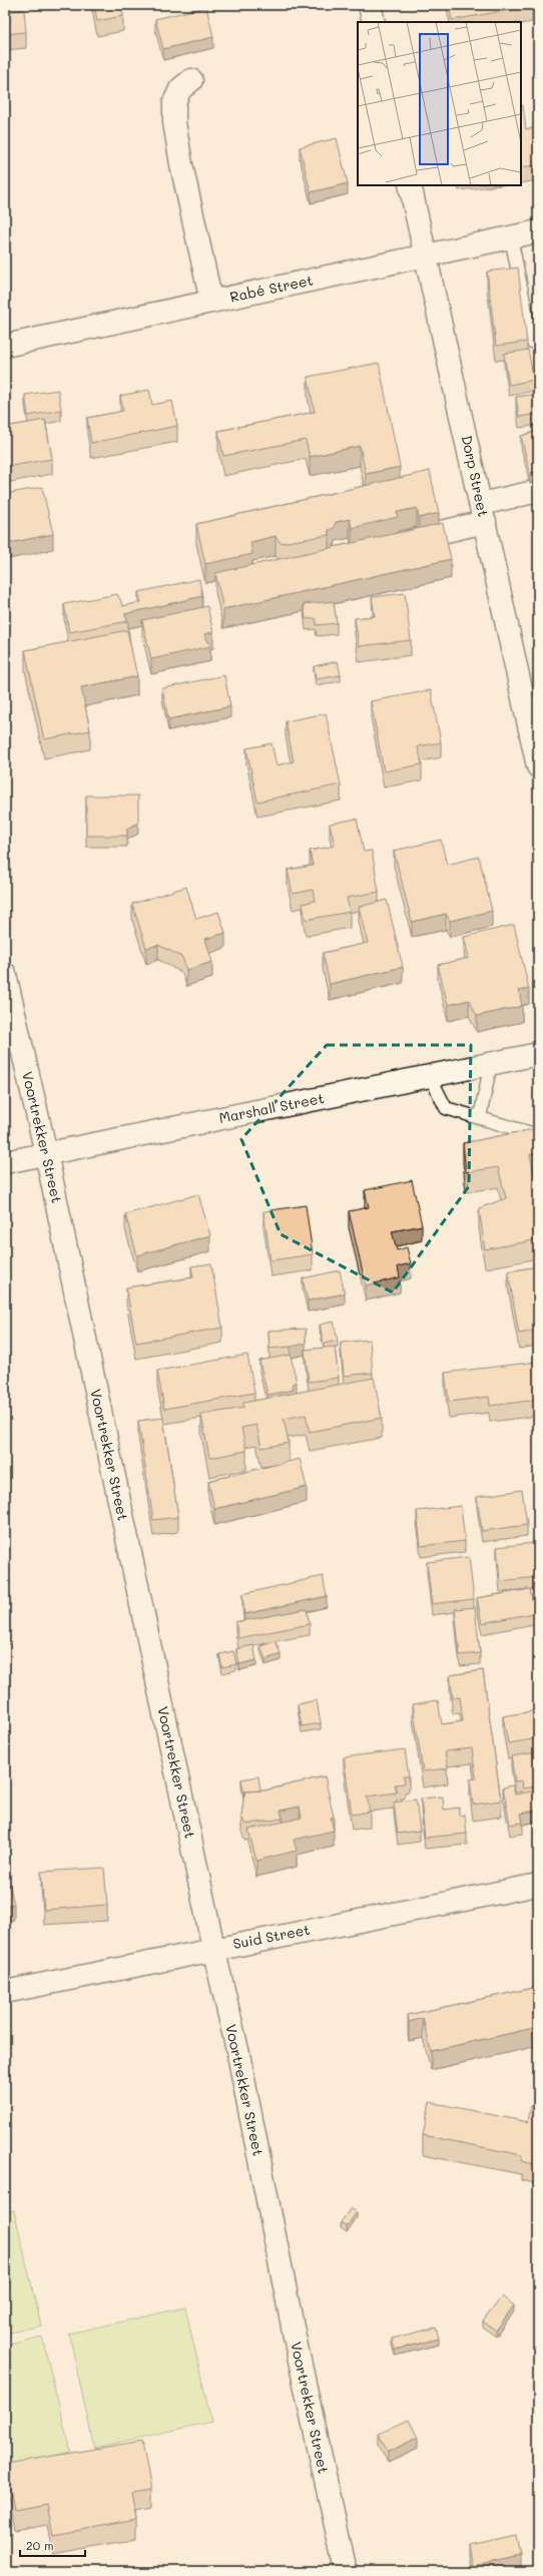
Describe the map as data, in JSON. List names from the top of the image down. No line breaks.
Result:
{"streets":{"street":["Rabé Street","Dorp Street","Marshall Street","Voortrekker Street","Suid Street"]},"crossings":[["Rabé Street","Dorp Street"],["Marshall Street","Voortrekker Street"],["Voortrekker Street","Suid Street"]],"scale_bar":"20 m"}
